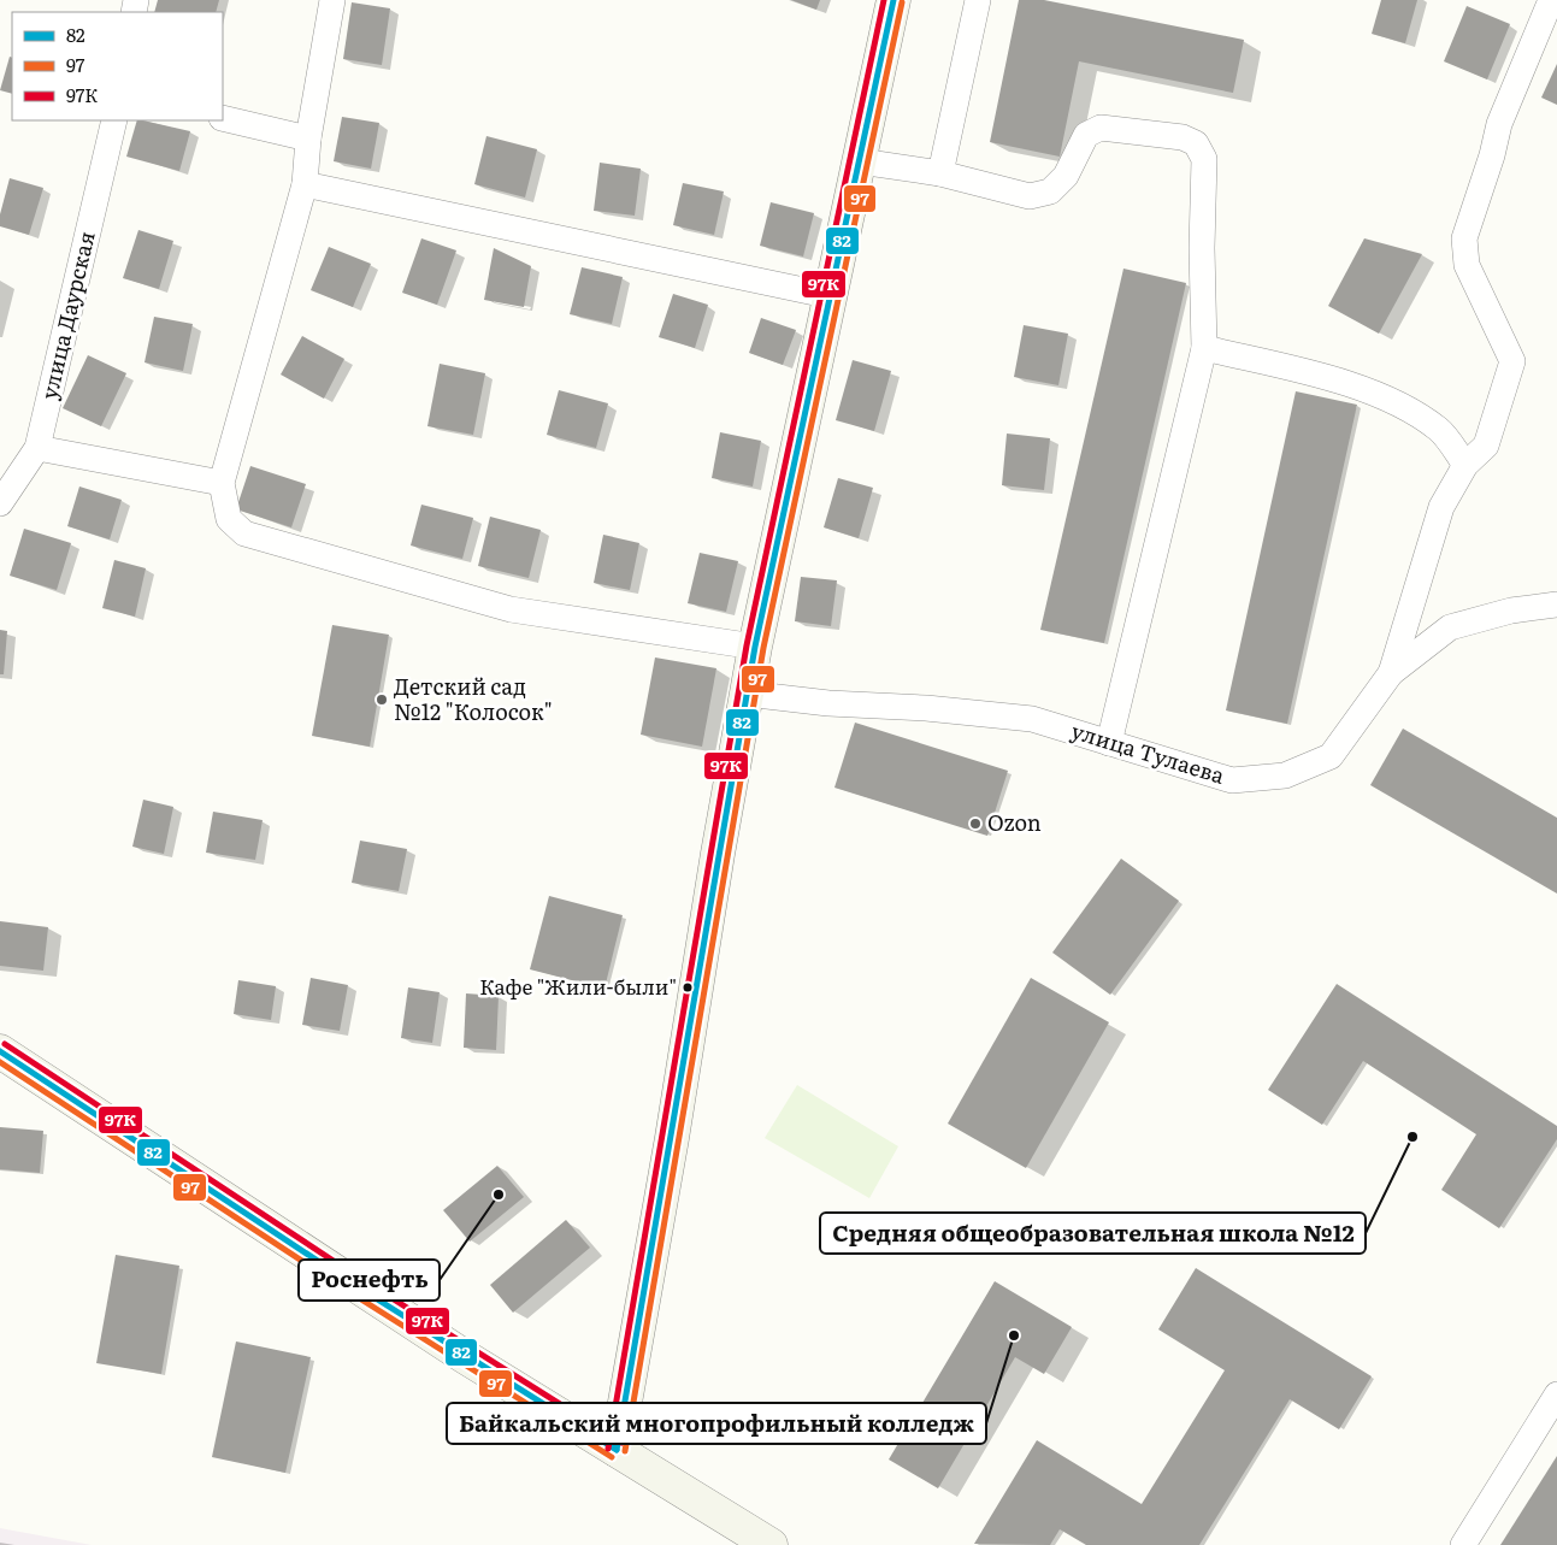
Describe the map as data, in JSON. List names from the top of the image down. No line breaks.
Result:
{"streets":{"street":["улица Даурская","улица Тулаева"]},"places":["Детский сад №12 \"Колосок\"","Ozon","Кафе \"Жили-были\"","Средняя общеобразовательная школа №12","Роснефть","Байкальский многопрофильный колледж"],"lines":["transit line 82","transit line 97К","transit line 97"],"legend":["82","97","97К"]}
